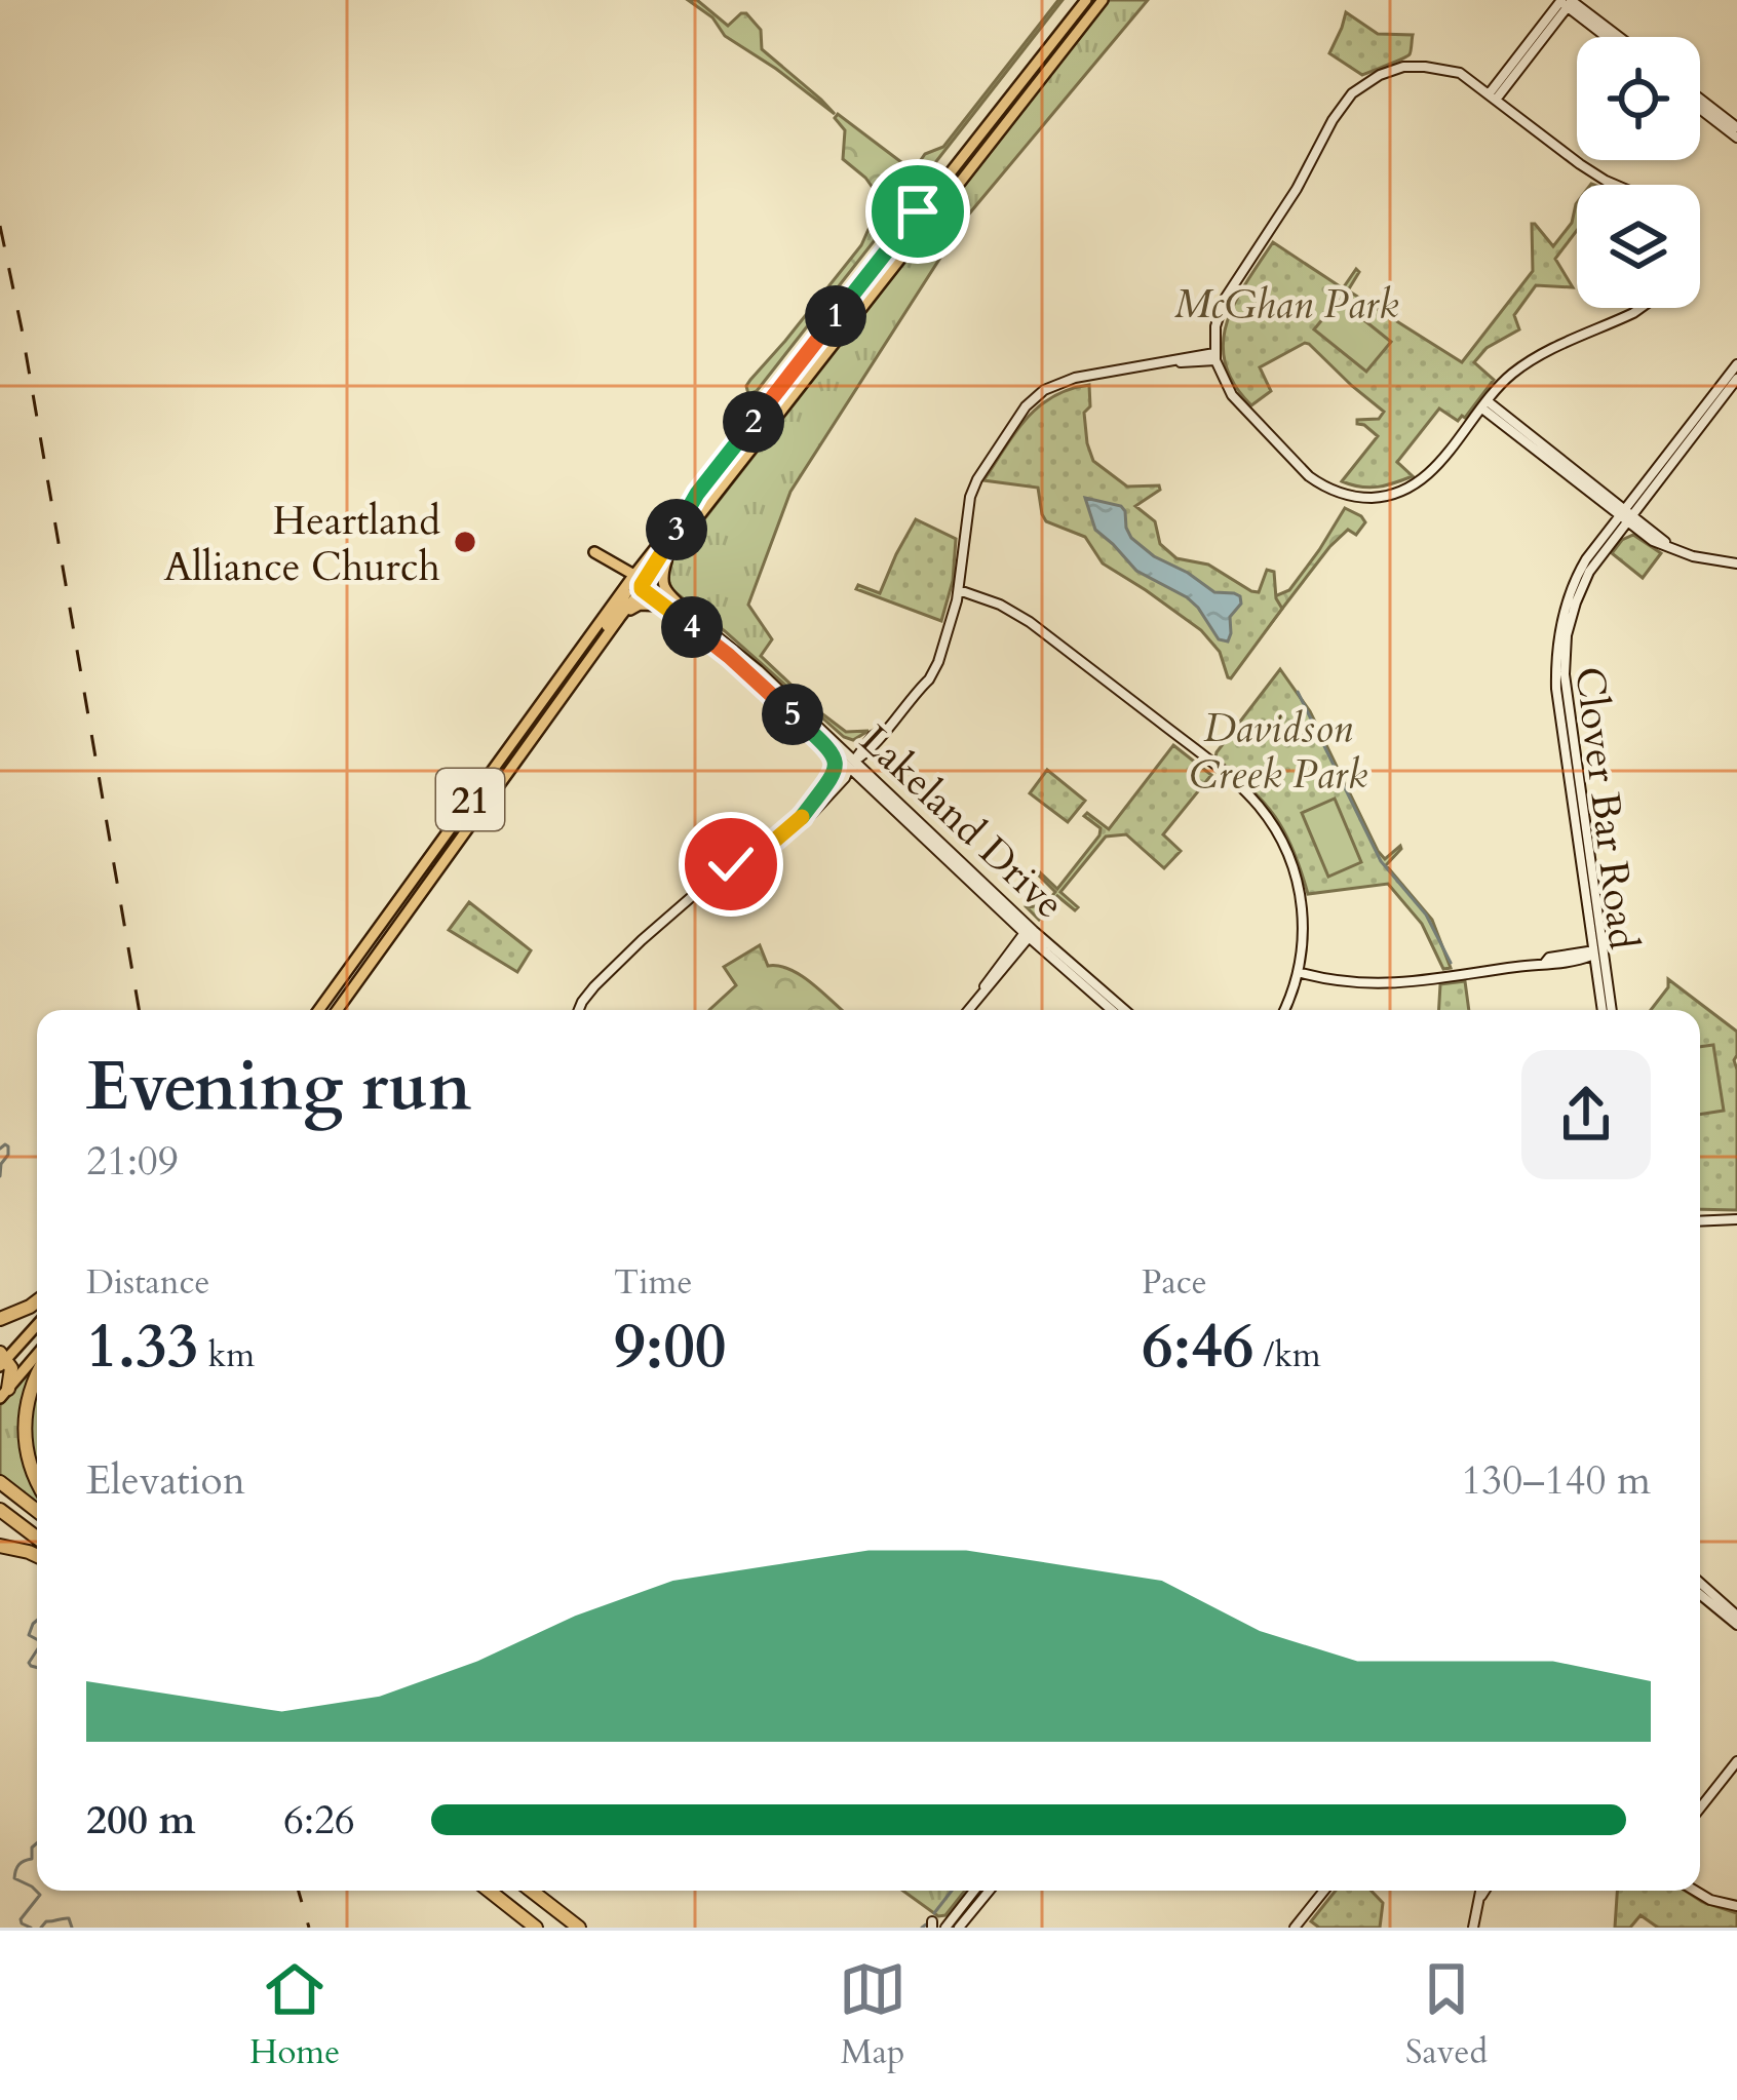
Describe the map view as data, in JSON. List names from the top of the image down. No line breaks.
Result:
{"streets":{"main road":["21"],"street":["Clover Bar Road","Lakeland Drive"]},"crossings":[["21","Lakeland Drive"]],"parks":["McGhan Park","Davidson Creek Park"],"places":["Heartland Alliance Church"],"page":{"pins":["1","2","3","4","5"],"heading":["Evening run","21:09"],"stats":[["Distance","1.33 km"],["Time","9:00"],["Pace","6:46 /km"]],"chart":["Elevation","130–140 m"],"list":[{"name":"200 m","note":"6:26"}],"tabs":["Home","Map","Saved"]}}
